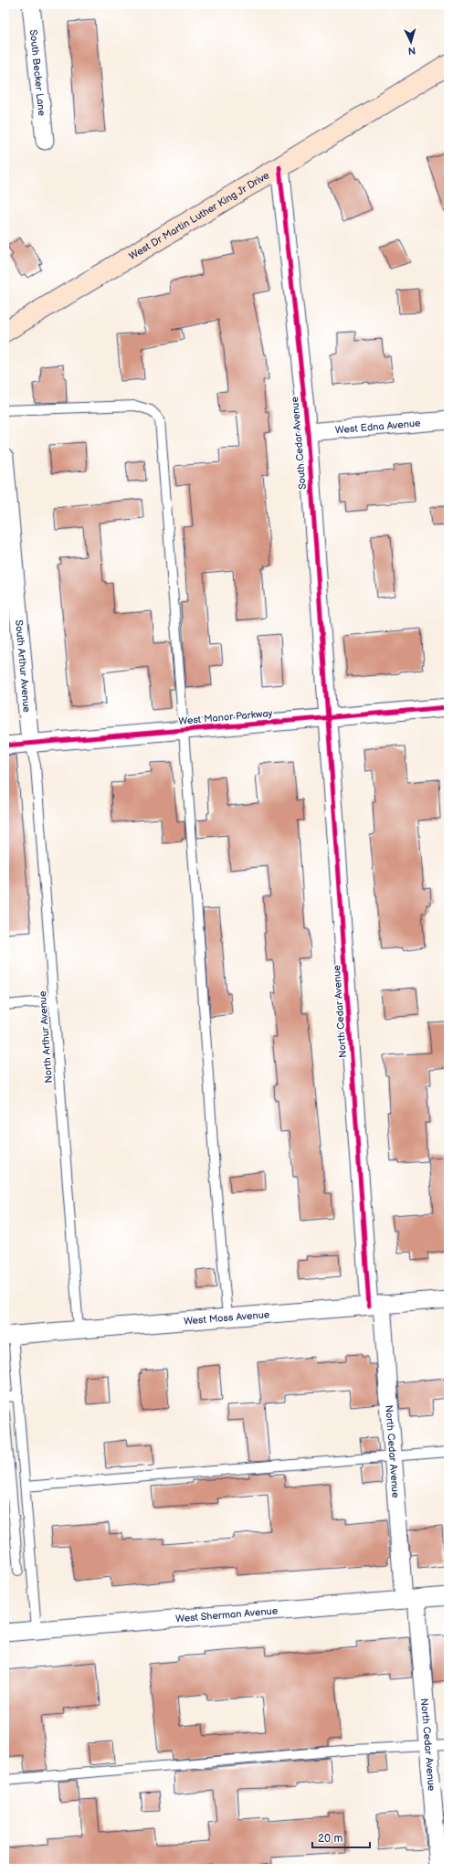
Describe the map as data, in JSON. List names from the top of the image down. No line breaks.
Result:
{"streets":{"main road":["West Dr Martin Luther King Jr Drive"],"street":["South Becker Lane","West Edna Avenue","South Cedar Avenue","South Arthur Avenue","West Manor Parkway","North Cedar Avenue","West Moss Avenue","West Sherman Avenue"],"lane":["North Arthur Avenue"]},"crossings":[["West Dr Martin Luther King Jr Drive","South Cedar Avenue"],["West Edna Avenue","South Cedar Avenue"],["South Cedar Avenue","West Manor Parkway"],["South Cedar Avenue","North Cedar Avenue"],["South Arthur Avenue","West Manor Parkway"],["South Arthur Avenue","North Arthur Avenue"],["West Manor Parkway","North Cedar Avenue"],["West Manor Parkway","North Arthur Avenue"],["North Cedar Avenue","West Moss Avenue"],["North Cedar Avenue","West Sherman Avenue"],["North Arthur Avenue","West Moss Avenue"]],"scale_bar":"20 m","north":"bottom"}
